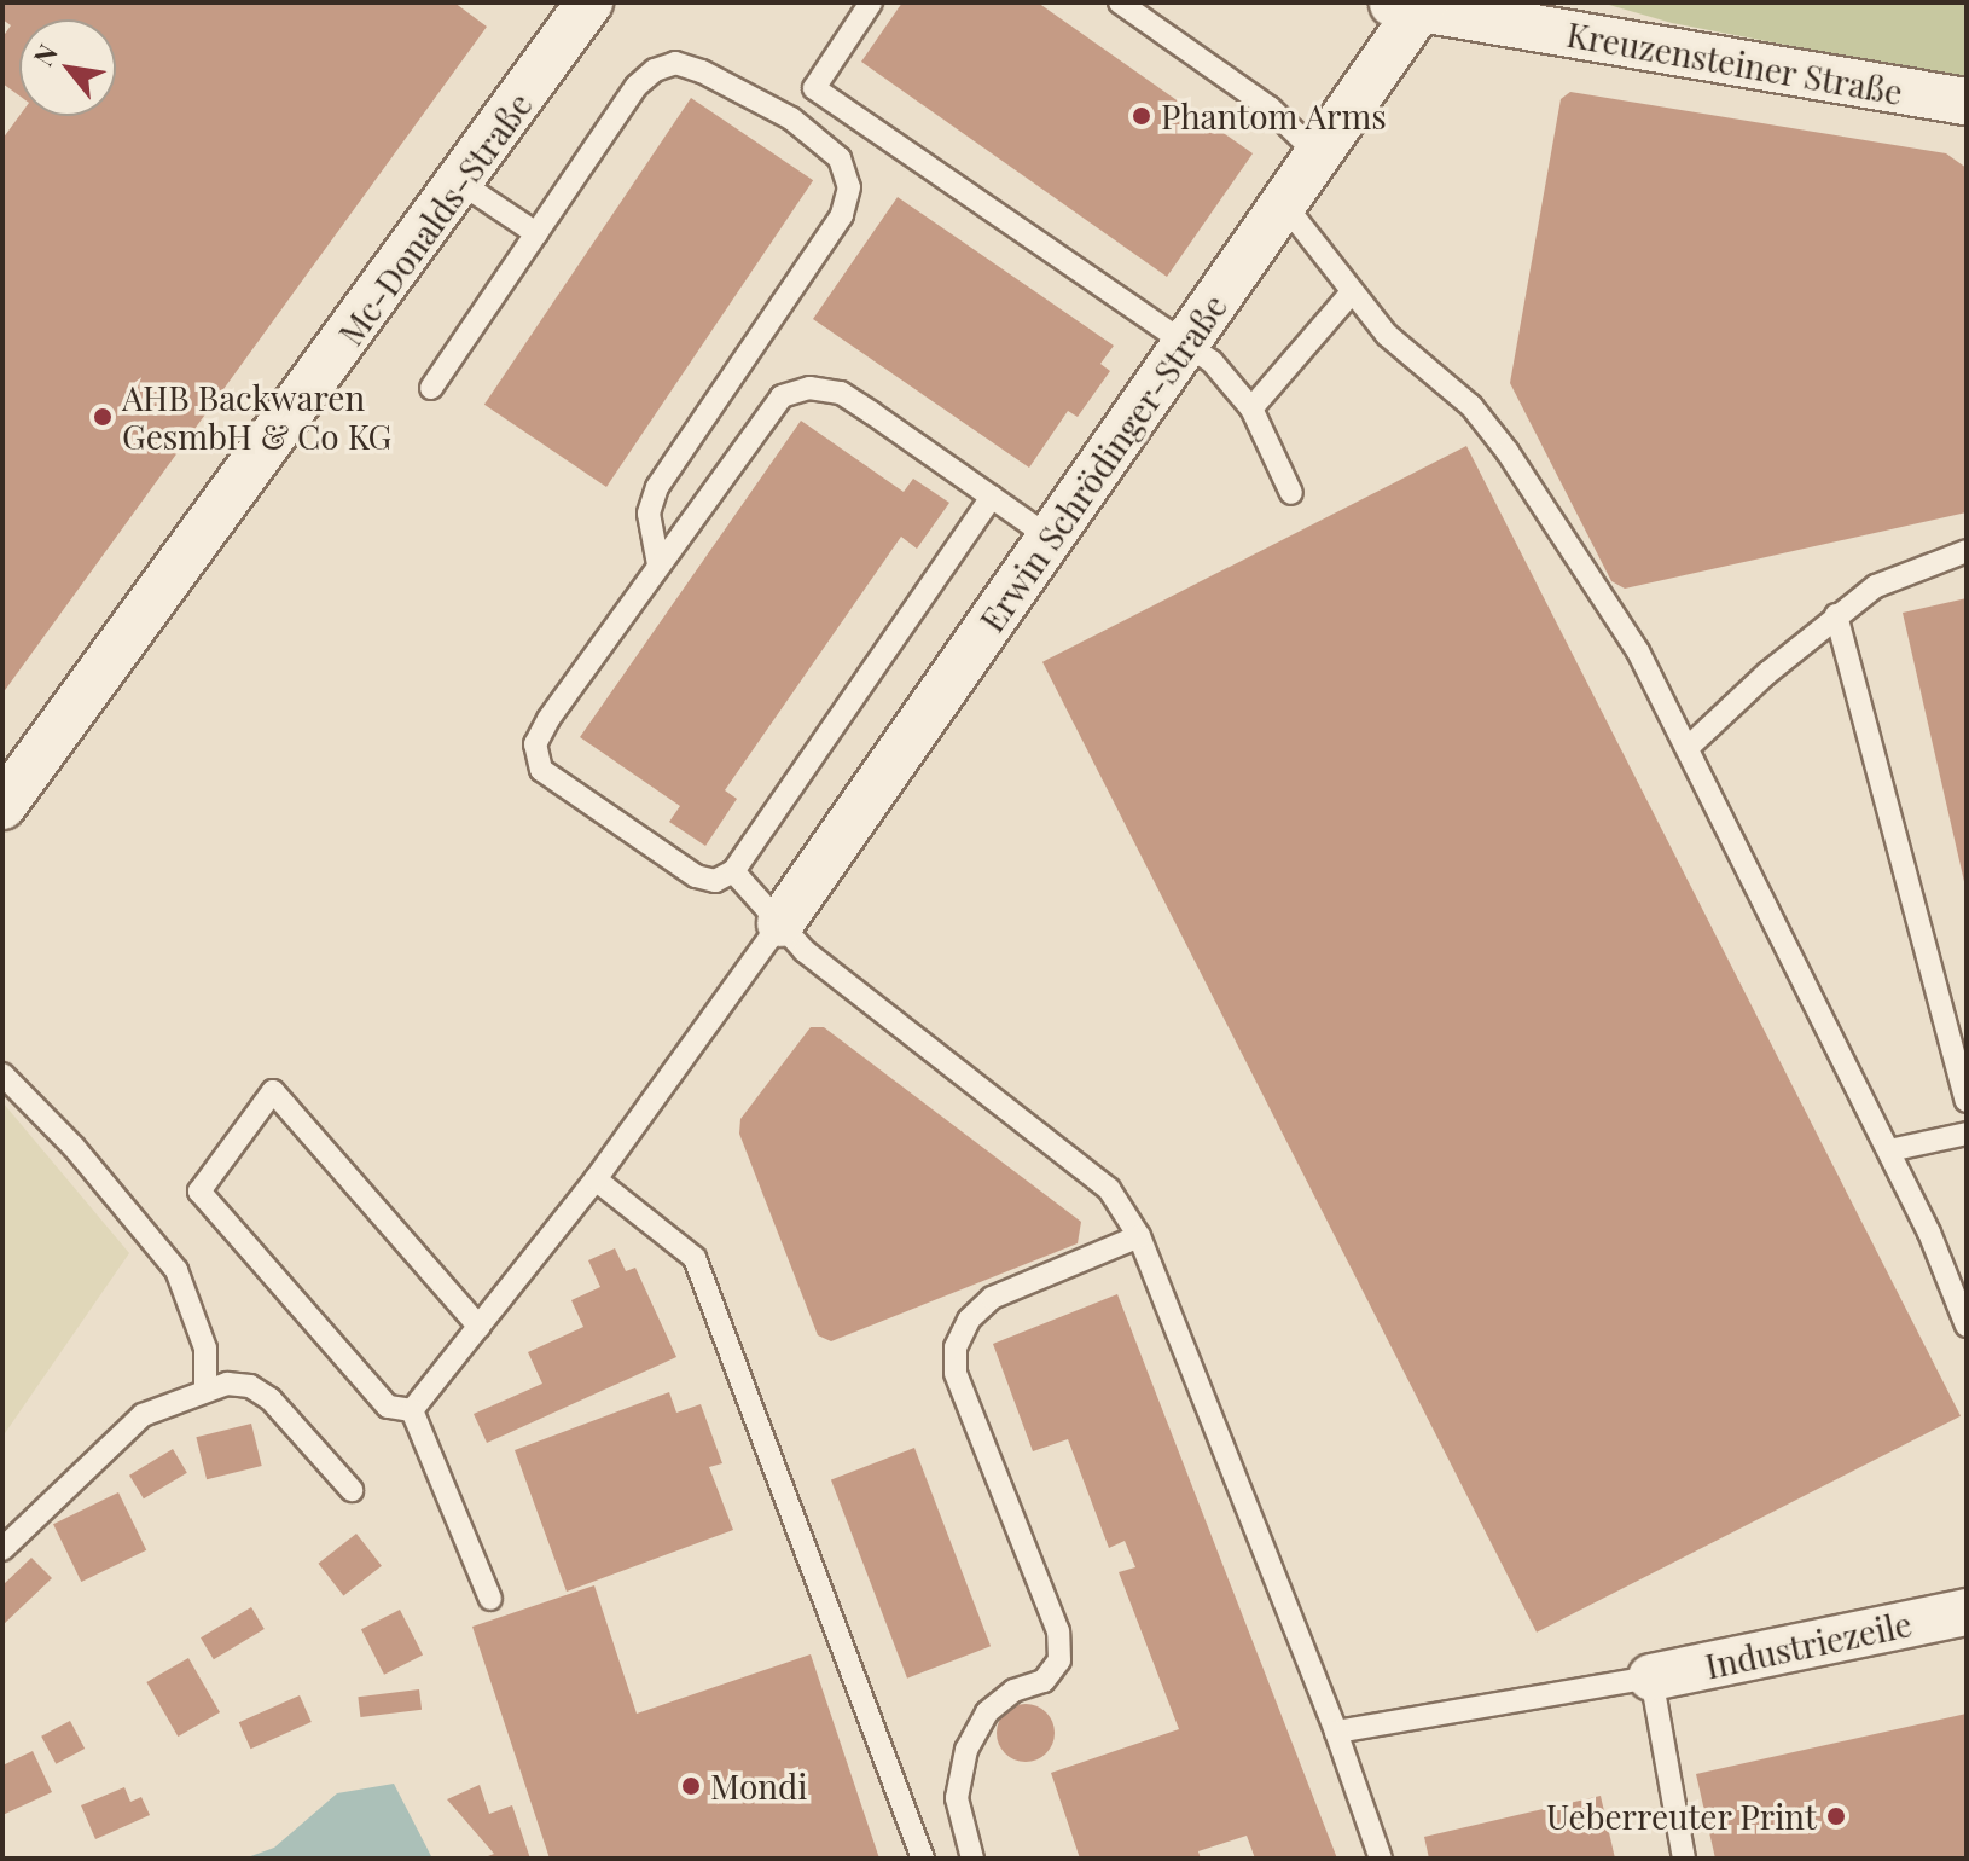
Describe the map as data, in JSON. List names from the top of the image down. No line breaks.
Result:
{"streets":{"street":["Kreuzensteiner Straße","Mc-Donalds-Straße","Erwin Schrödinger-Straße","Industriezeile"]},"crossings":[["Kreuzensteiner Straße","Erwin Schrödinger-Straße"]],"places":["Phantom Arms","AHB Backwaren GesmbH & Co KG","Mondi","Ueberreuter Print"],"north":"top left"}
